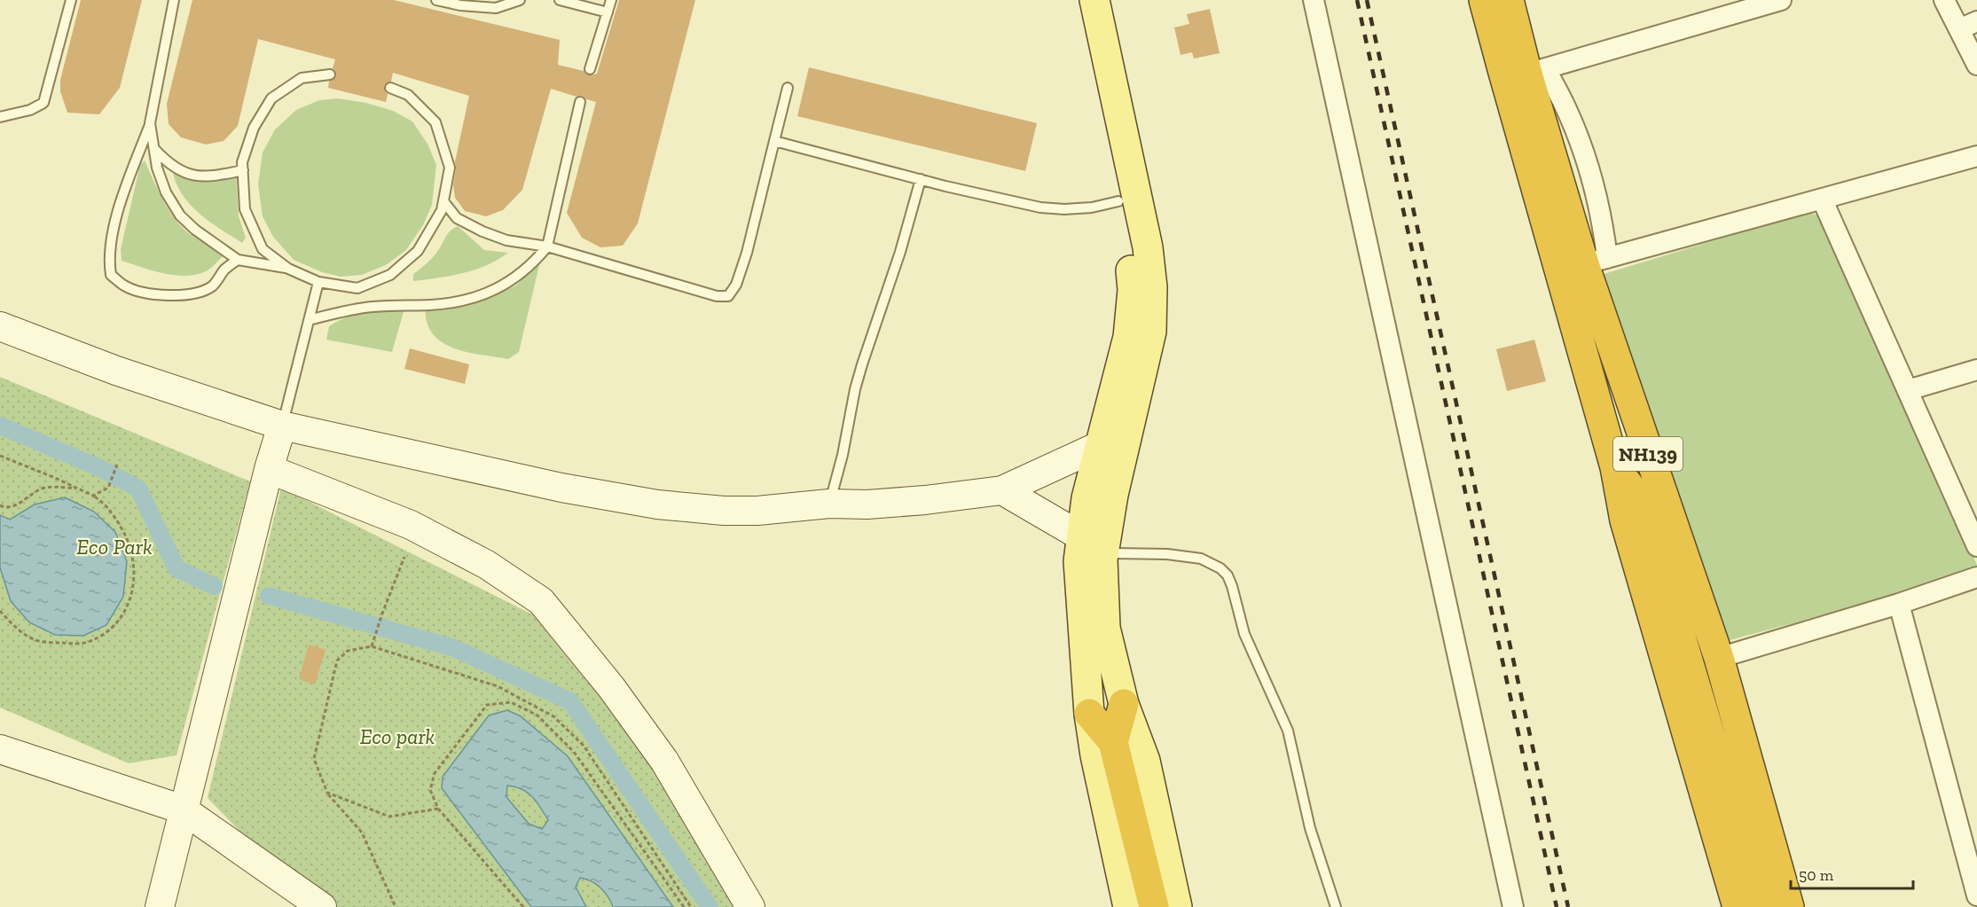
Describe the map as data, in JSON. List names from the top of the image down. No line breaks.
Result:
{"streets":{"highway":["NH139"]},"parks":["Eco Park","Eco park"],"scale_bar":"50 m"}
